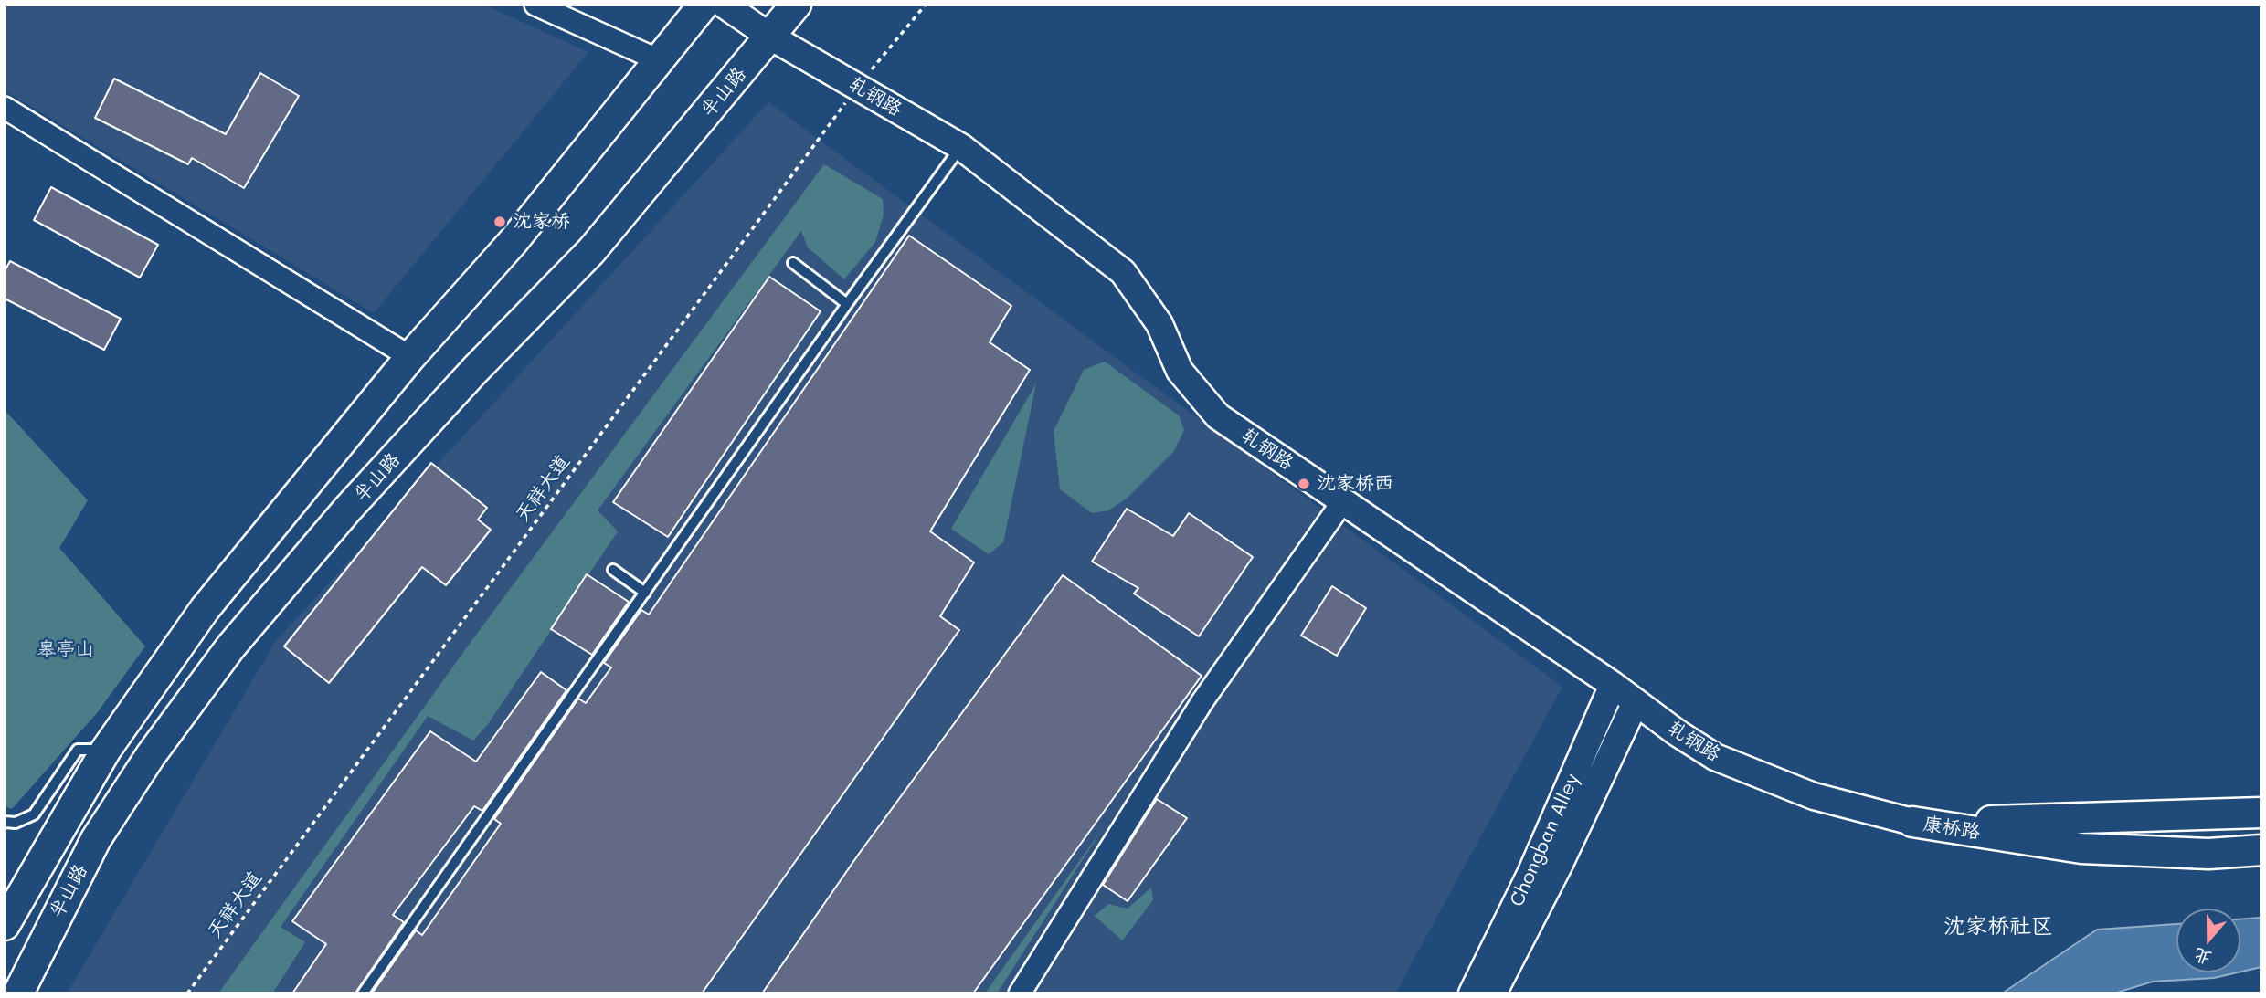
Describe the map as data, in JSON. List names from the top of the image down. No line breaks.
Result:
{"streets":{"main road":["半山路","康桥路"],"street":["轧钢路","Chongban Alley"],"path":["天祥大道"]},"crossings":[["半山路","轧钢路"],["轧钢路","天祥大道"],["轧钢路","康桥路"],["轧钢路","Chongban Alley"]],"districts":["沈家桥社区"],"parks":["皋亭山"],"places":["沈家桥","沈家桥西"],"north":"bottom"}
